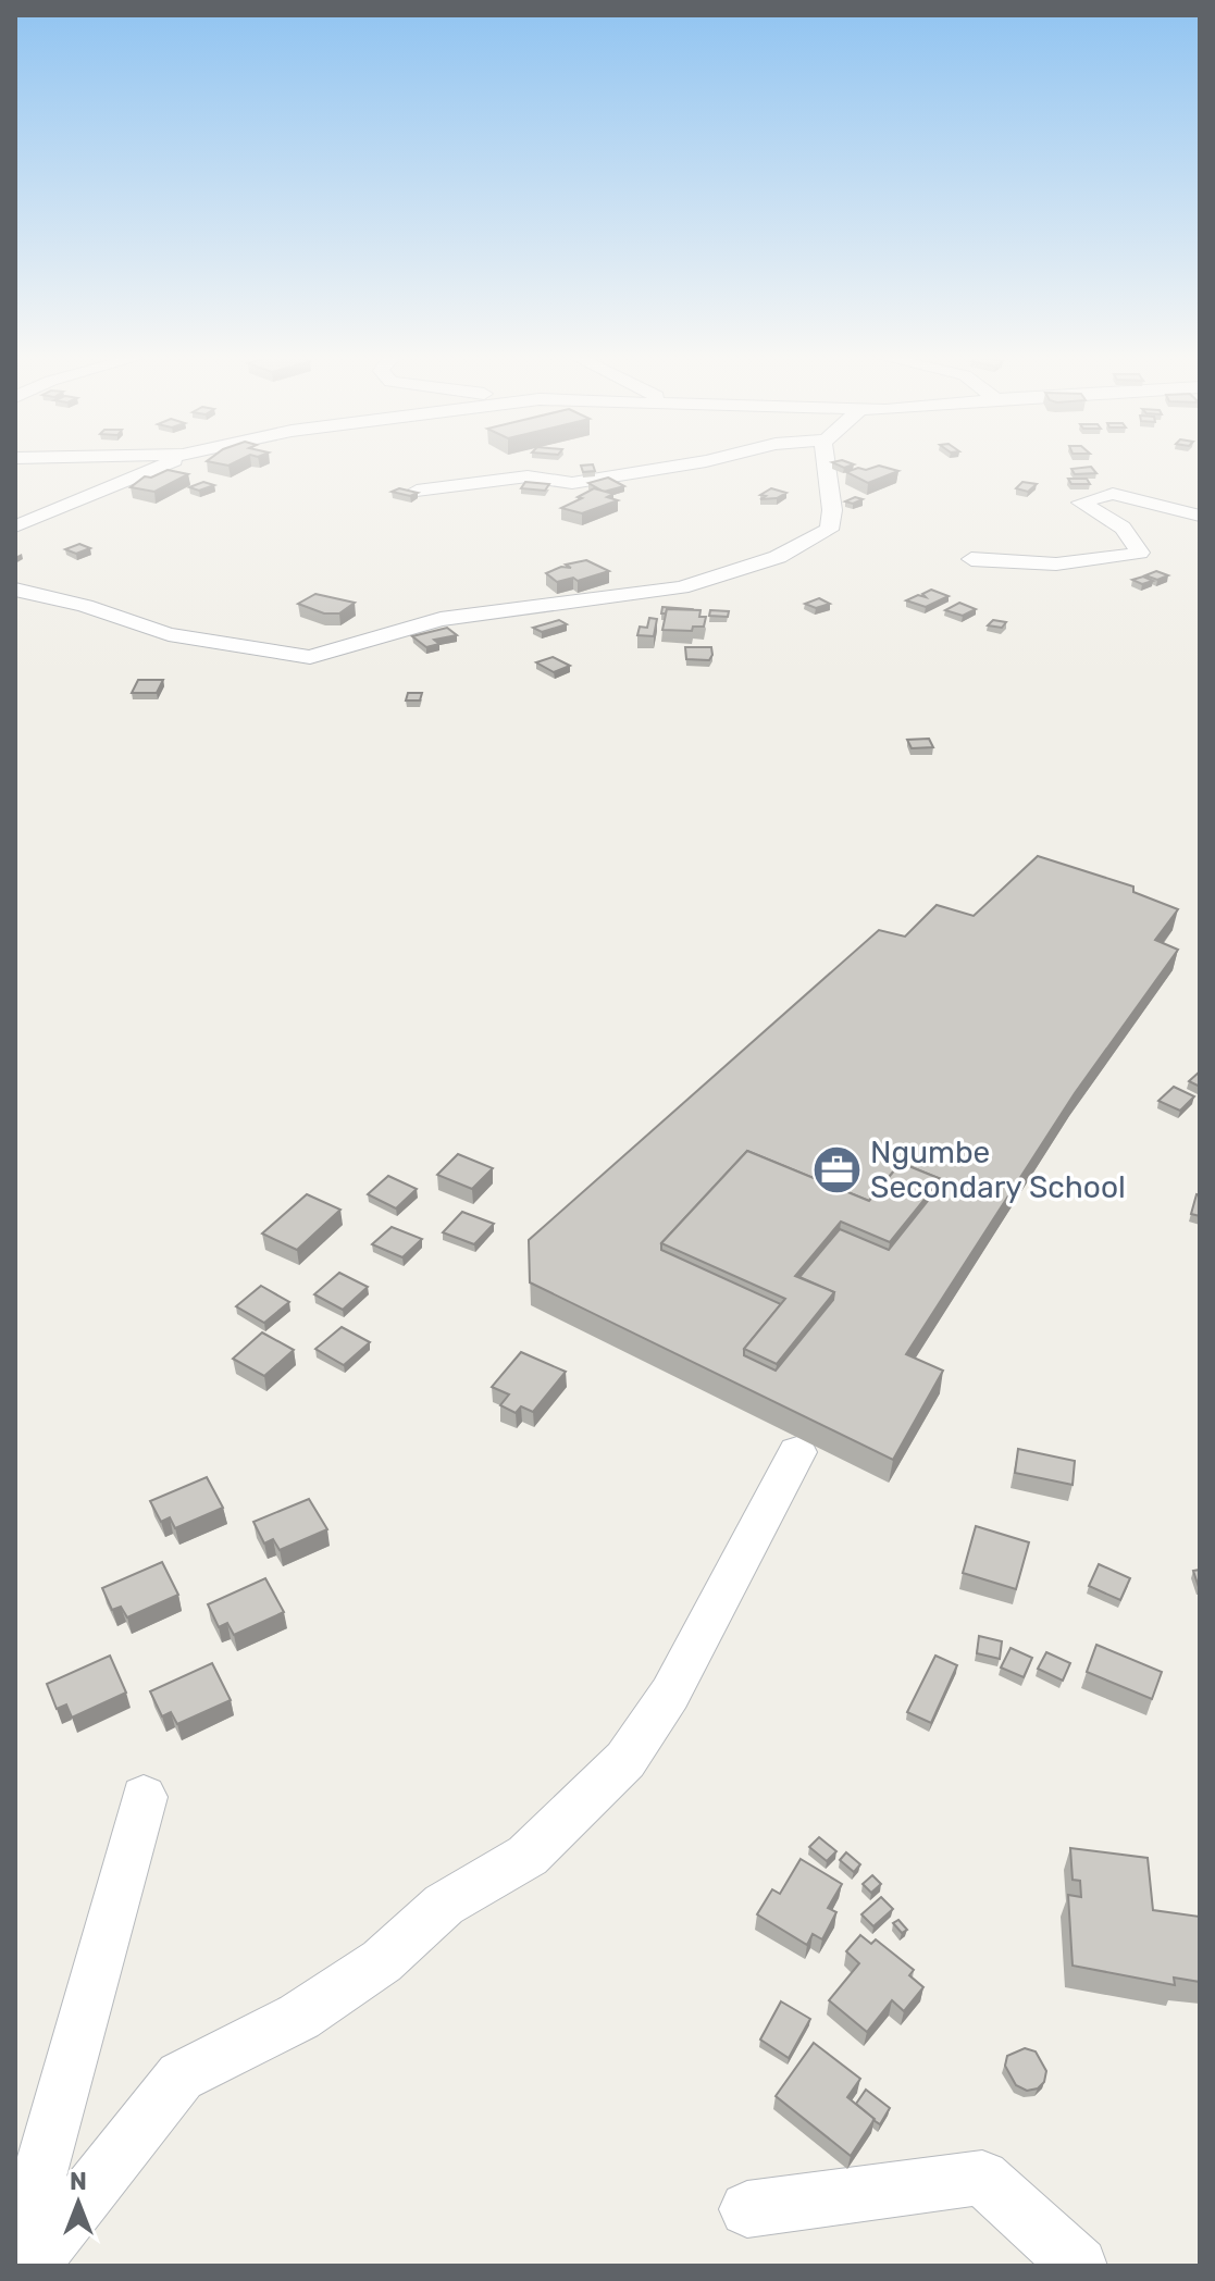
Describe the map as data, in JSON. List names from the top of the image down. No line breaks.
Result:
{"places":{"office":["Ngumbe Secondary School"]},"north":"top"}
